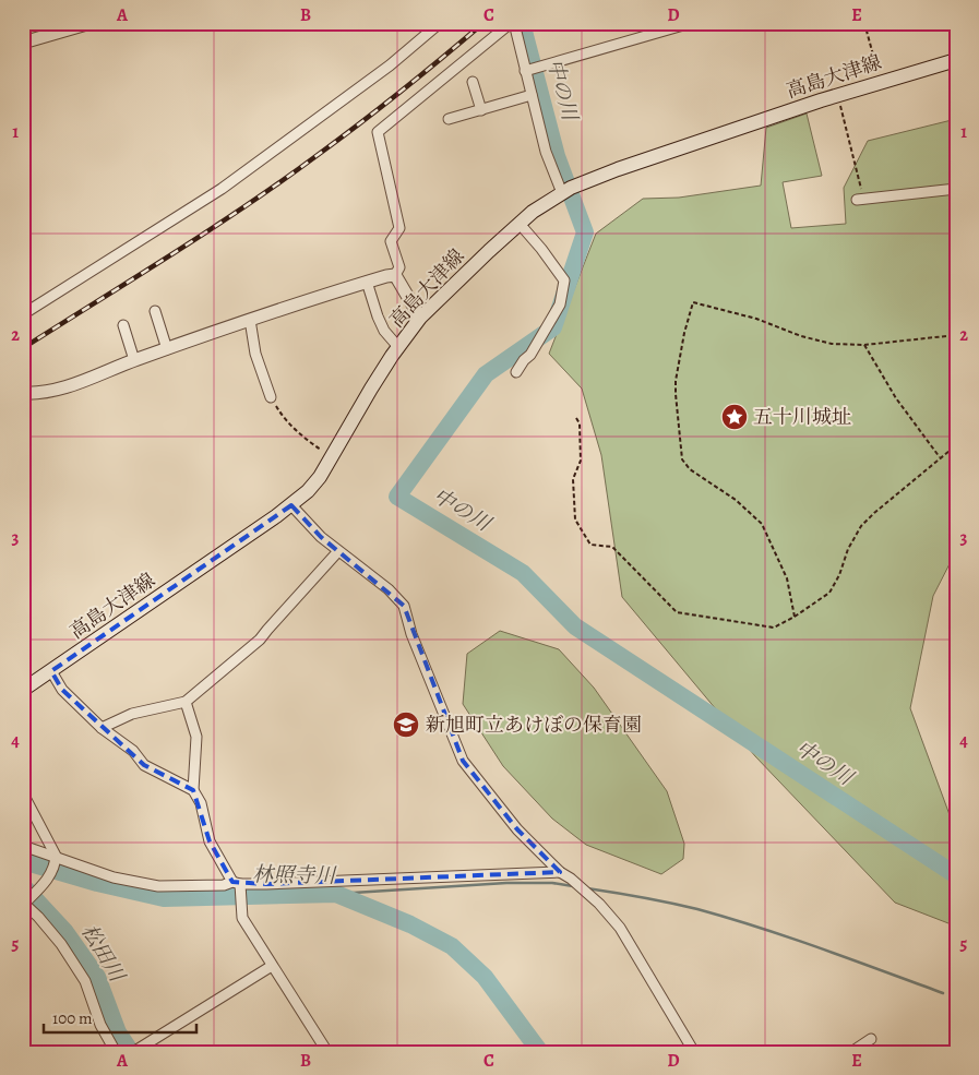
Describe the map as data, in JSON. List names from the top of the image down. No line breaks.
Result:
{"streets":{"main road":["高島大津線"]},"water":["中の川","林照寺川","松田川"],"places":{"place":["五十川城址"],"school or university":["新旭町立あけぼの保育園"]},"scale_bar":"100 m","grid":{"columns":["A","B","C","D","E"],"rows":["1","2","3","4","5"]}}
